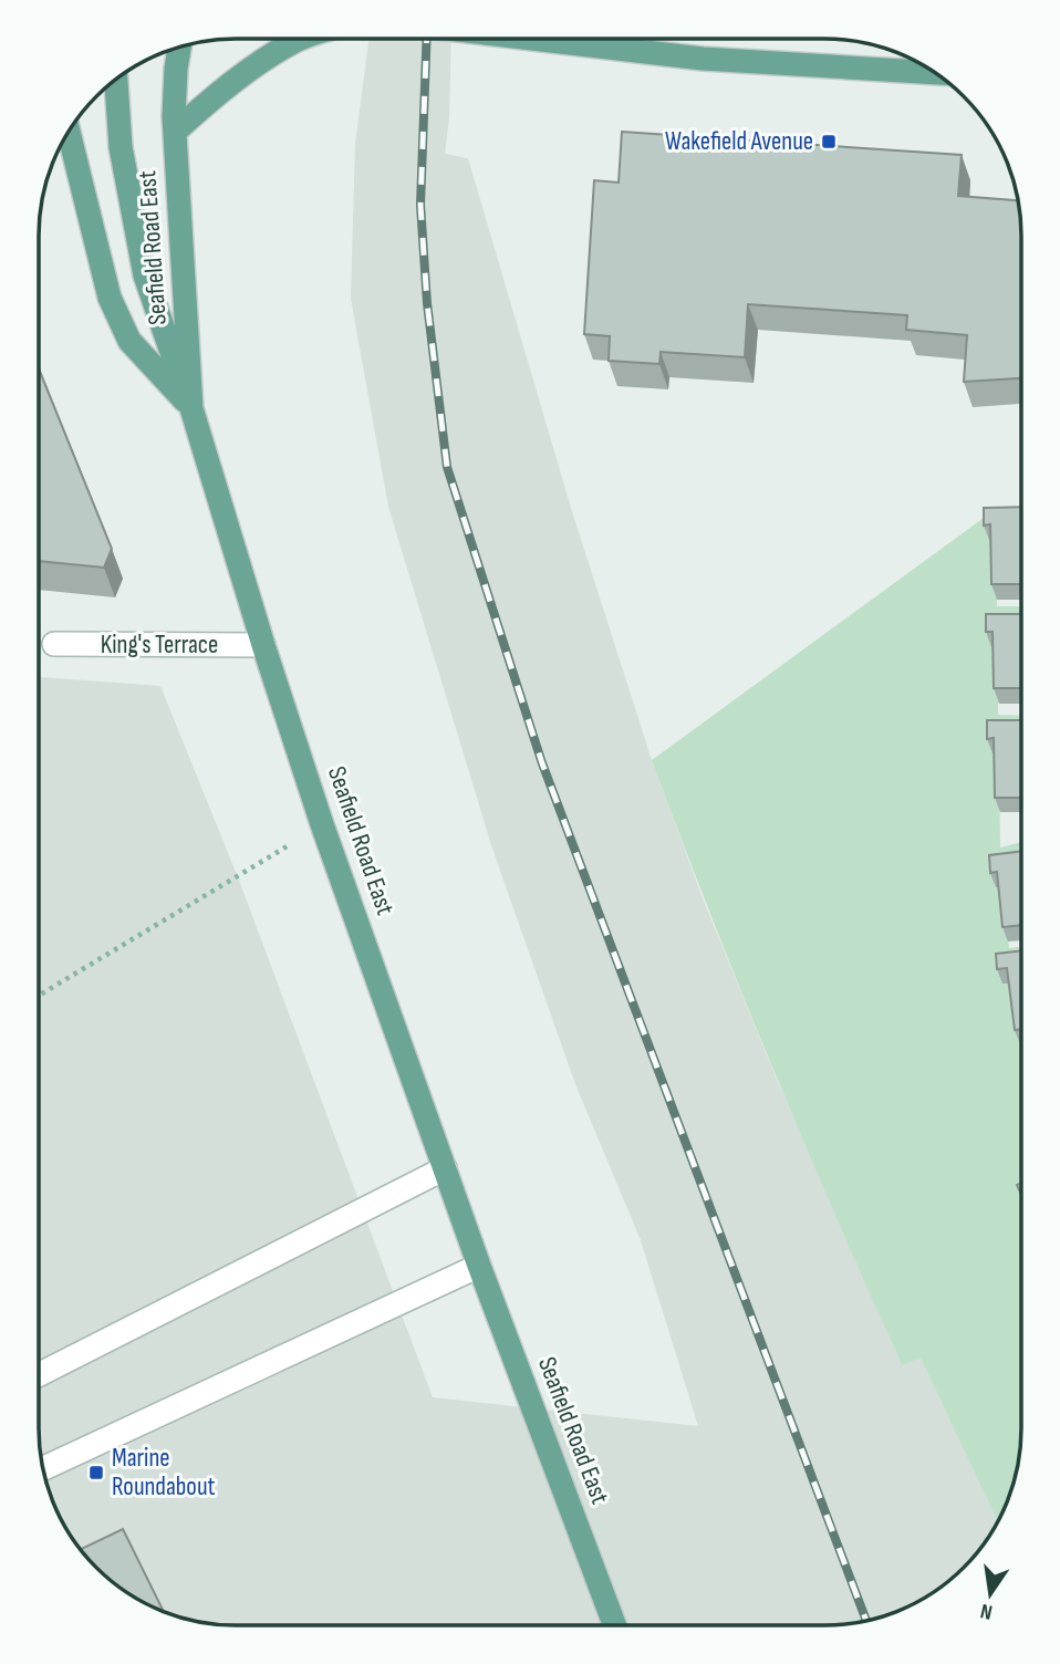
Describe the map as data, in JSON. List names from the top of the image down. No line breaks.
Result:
{"streets":{"main road":["Seafield Road East"],"street":["King's Terrace"]},"crossings":[["Seafield Road East","King's Terrace"]],"places":{"transit":["Wakefield Avenue","Marine Roundabout"]},"north":"bottom"}
